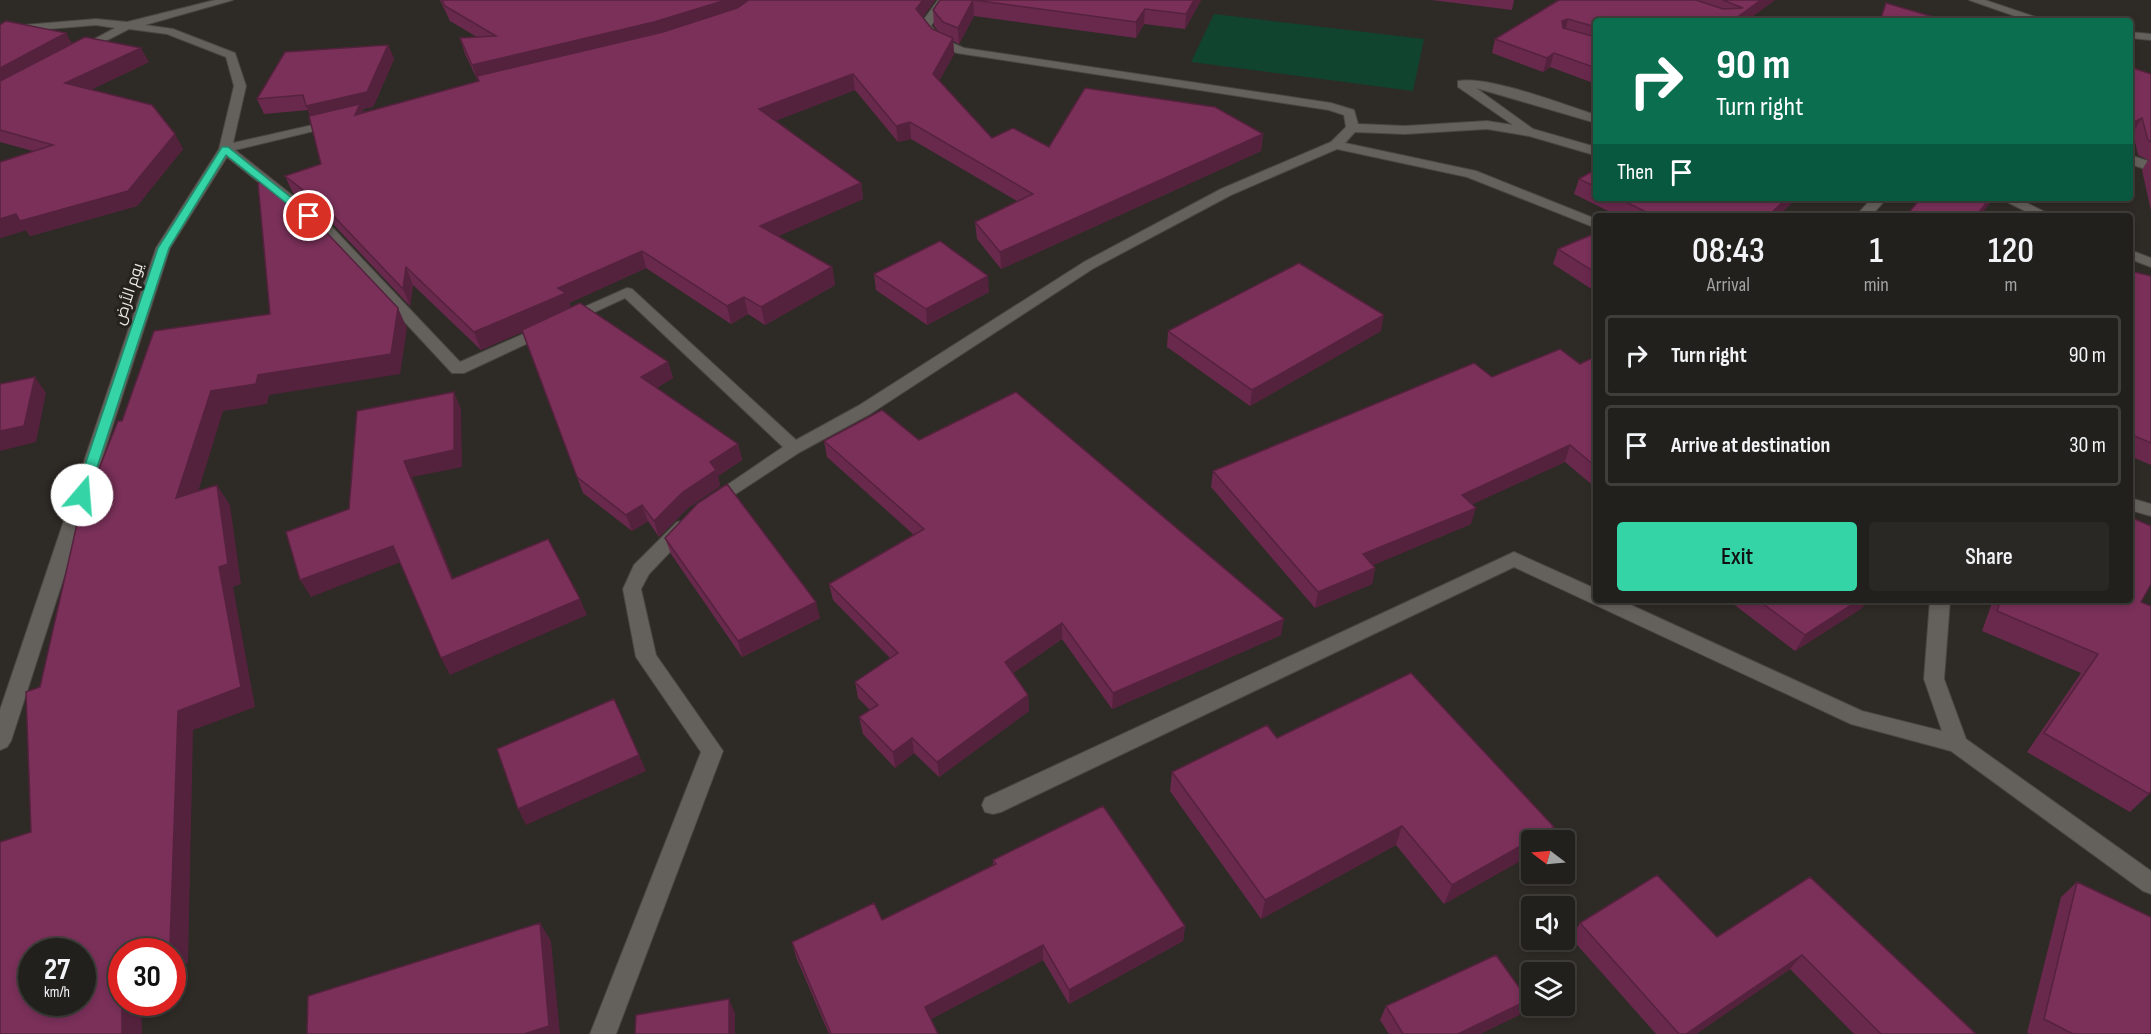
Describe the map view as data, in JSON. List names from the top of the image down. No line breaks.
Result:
{"streets":{"street":["يوم الأرض"]},"north":"left","page":{"turn":["90 m","Turn right"],"then":"Then","eta":["08:43","Arrival","1","min","120","m"],"list":[{"name":"Turn right","value":"90 m"},{"name":"Arrive at destination","value":"30 m"}],"buttons":["Exit","Share"],"speed":"27 km/h","limit":"30"}}
